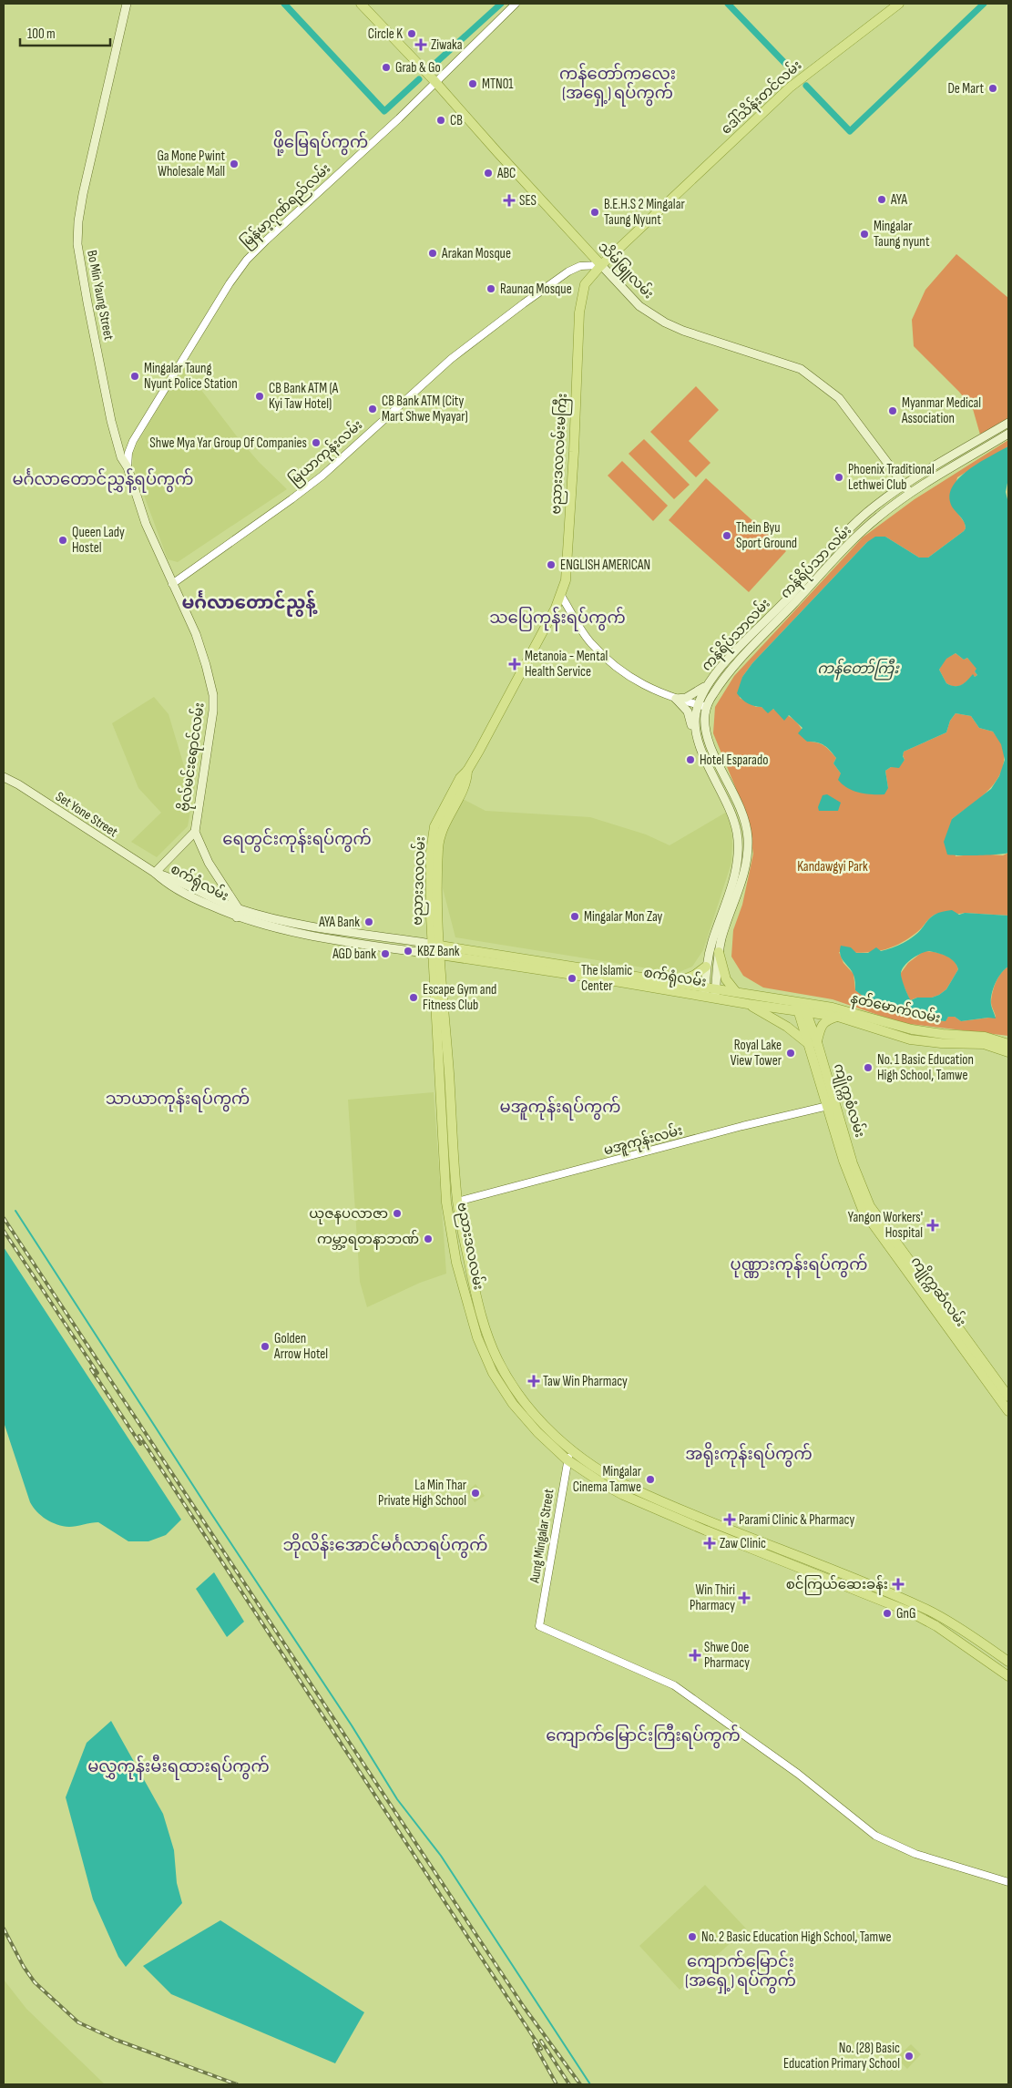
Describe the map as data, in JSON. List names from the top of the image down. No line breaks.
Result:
{"streets":{"main road":["ဒေါ်သိန်းတင်လမ်း","သိမ်ဖြူလမ်း","Bo Min Yaung Street","ဗညားဒလလမ်းမကြီး","ကန်ရိပ်သာ လမ်း","ကန်ရိပ်သာလမ်း","ဗိုလ်မင်းရောင်လမ်း","Set Yone Street","ဗညားဒလလမ်း","စက်ရုံလမ်း","နတ်မောက်လမ်း","ကျိုက္ကစံလမ်း","ကျိုက္ကဆံလမ်း"],"street":["မြန်မာ့ဂုဏ်ရည်လမ်း","မြယာကုန်းလမ်း","မအူကုန်းလမ်း","Aung Mingalar Street"]},"crossings":[["ဒေါ်သိန်းတင်လမ်း","သိမ်ဖြူလမ်း"],["ဒေါ်သိန်းတင်လမ်း","မြယာကုန်းလမ်း"],["ဒေါ်သိန်းတင်လမ်း","ဗညားဒလလမ်းမကြီး"],["မြန်မာ့ဂုဏ်ရည်လမ်း","သိမ်ဖြူလမ်း"],["မြန်မာ့ဂုဏ်ရည်လမ်း","Bo Min Yaung Street"],["သိမ်ဖြူလမ်း","မြယာကုန်းလမ်း"],["သိမ်ဖြူလမ်း","ဗညားဒလလမ်းမကြီး"],["သိမ်ဖြူလမ်း","ကန်ရိပ်သာ လမ်း"],["သိမ်ဖြူလမ်း","ကန်ရိပ်သာလမ်း"],["Bo Min Yaung Street","မြယာကုန်းလမ်း"],["Bo Min Yaung Street","ဗိုလ်မင်းရောင်လမ်း"],["မြယာကုန်းလမ်း","ဗညားဒလလမ်းမကြီး"],["မြယာကုန်းလမ်း","ဗိုလ်မင်းရောင်လမ်း"],["ဗညားဒလလမ်းမကြီး","ဗညားဒလလမ်း"],["ကန်ရိပ်သာ လမ်း","ကန်ရိပ်သာလမ်း"],["ကန်ရိပ်သာ လမ်း","စက်ရုံလမ်း"],["ကန်ရိပ်သာလမ်း","စက်ရုံလမ်း"],["ဗိုလ်မင်းရောင်လမ်း","Set Yone Street"],["ဗိုလ်မင်းရောင်လမ်း","စက်ရုံလမ်း"],["Set Yone Street","စက်ရုံလမ်း"],["ဗညားဒလလမ်း","စက်ရုံလမ်း"],["ဗညားဒလလမ်း","မအူကုန်းလမ်း"],["ဗညားဒလလမ်း","Aung Mingalar Street"],["စက်ရုံလမ်း","နတ်မောက်လမ်း"],["စက်ရုံလမ်း","ကျိုက္ကစံလမ်း"],["နတ်မောက်လမ်း","ကျိုက္ကစံလမ်း"],["ကျိုက္ကစံလမ်း","မအူကုန်းလမ်း"],["ကျိုက္ကစံလမ်း","ကျိုက္ကဆံလမ်း"],["မအူကုန်းလမ်း","ကျိုက္ကဆံလမ်း"]],"districts":["ကန်တော်ကလေး (အရှေ့) ရပ်ကွက်","ဖို့မြေရပ်ကွက်","မင်္ဂလာတောင်ညွှန့်ရပ်ကွက်","မင်္ဂလာ‌တောင်ညွန့်","သပြေကုန်းရပ်ကွက်","ရေတွင်းကုန်းရပ်ကွက်","သာယာကုန်းရပ်ကွက်","မအူကုန်းရပ်ကွက်","ပုဏ္ဏားကုန်းရပ်ကွက်","အရိုးကုန်းရပ်ကွက်","ဘိုလိန်းအောင်မင်္ဂလာရပ်ကွက်","ကျောက်မြောင်းကြီးရပ်ကွက်","မလွှကုန်းမီးရထားရပ်ကွက်","ကျောက်မြောင်း (အရှေ့) ရပ်ကွက်"],"water":["ကန်တော်ကြီး"],"parks":["Kandawgyi Park"],"places":{"other":["Circle K","Grab & Go","MTN01","De Mart","CB","Ga Mone Pwint Wholesale Mall","ABC","AYA","B.E.H.S 2 Mingalar Taung Nyunt","Mingalar Taung nyunt","Arakan Mosque","Raunaq Mosque","Mingalar Taung Nyunt Police Station","CB Bank ATM (A Kyi Taw Hotel)","CB Bank ATM (City Mart Shwe Myayar)","Myanmar Medical Association","Shwe Mya Yar Group Of Companies","Phoenix Traditional Lethwei Club","Thein Byu Sport Ground","Queen Lady Hostel","ENGLISH AMERICAN","Hotel Esparado","Mingalar Mon Zay","AYA Bank","KBZ Bank","AGD bank","The Islamic Center","Escape Gym and Fitness Club","Royal Lake View Tower","No. 1 Basic Education High School, Tamwe","ယုဇနပလာဇာ","ကမ္ဘာ့ရတနာဘဏ်","Golden Arrow Hotel","Mingalar Cinema Tamwe","La Min Thar Private High School","GnG","No. 2 Basic Education High School, Tamwe","No. (28) Basic Education Primary School"],"health":["Ziwaka","SES","Metanoia - Mental Health Service","Yangon Workers' Hospital","Taw Win Pharmacy","Parami Clinic & Pharmacy","Zaw Clinic","စင်ကြယ်ဆေးခန်း","Win Thiri Pharmacy","Shwe Ooe Pharmacy"]},"scale_bar":"100 m"}
